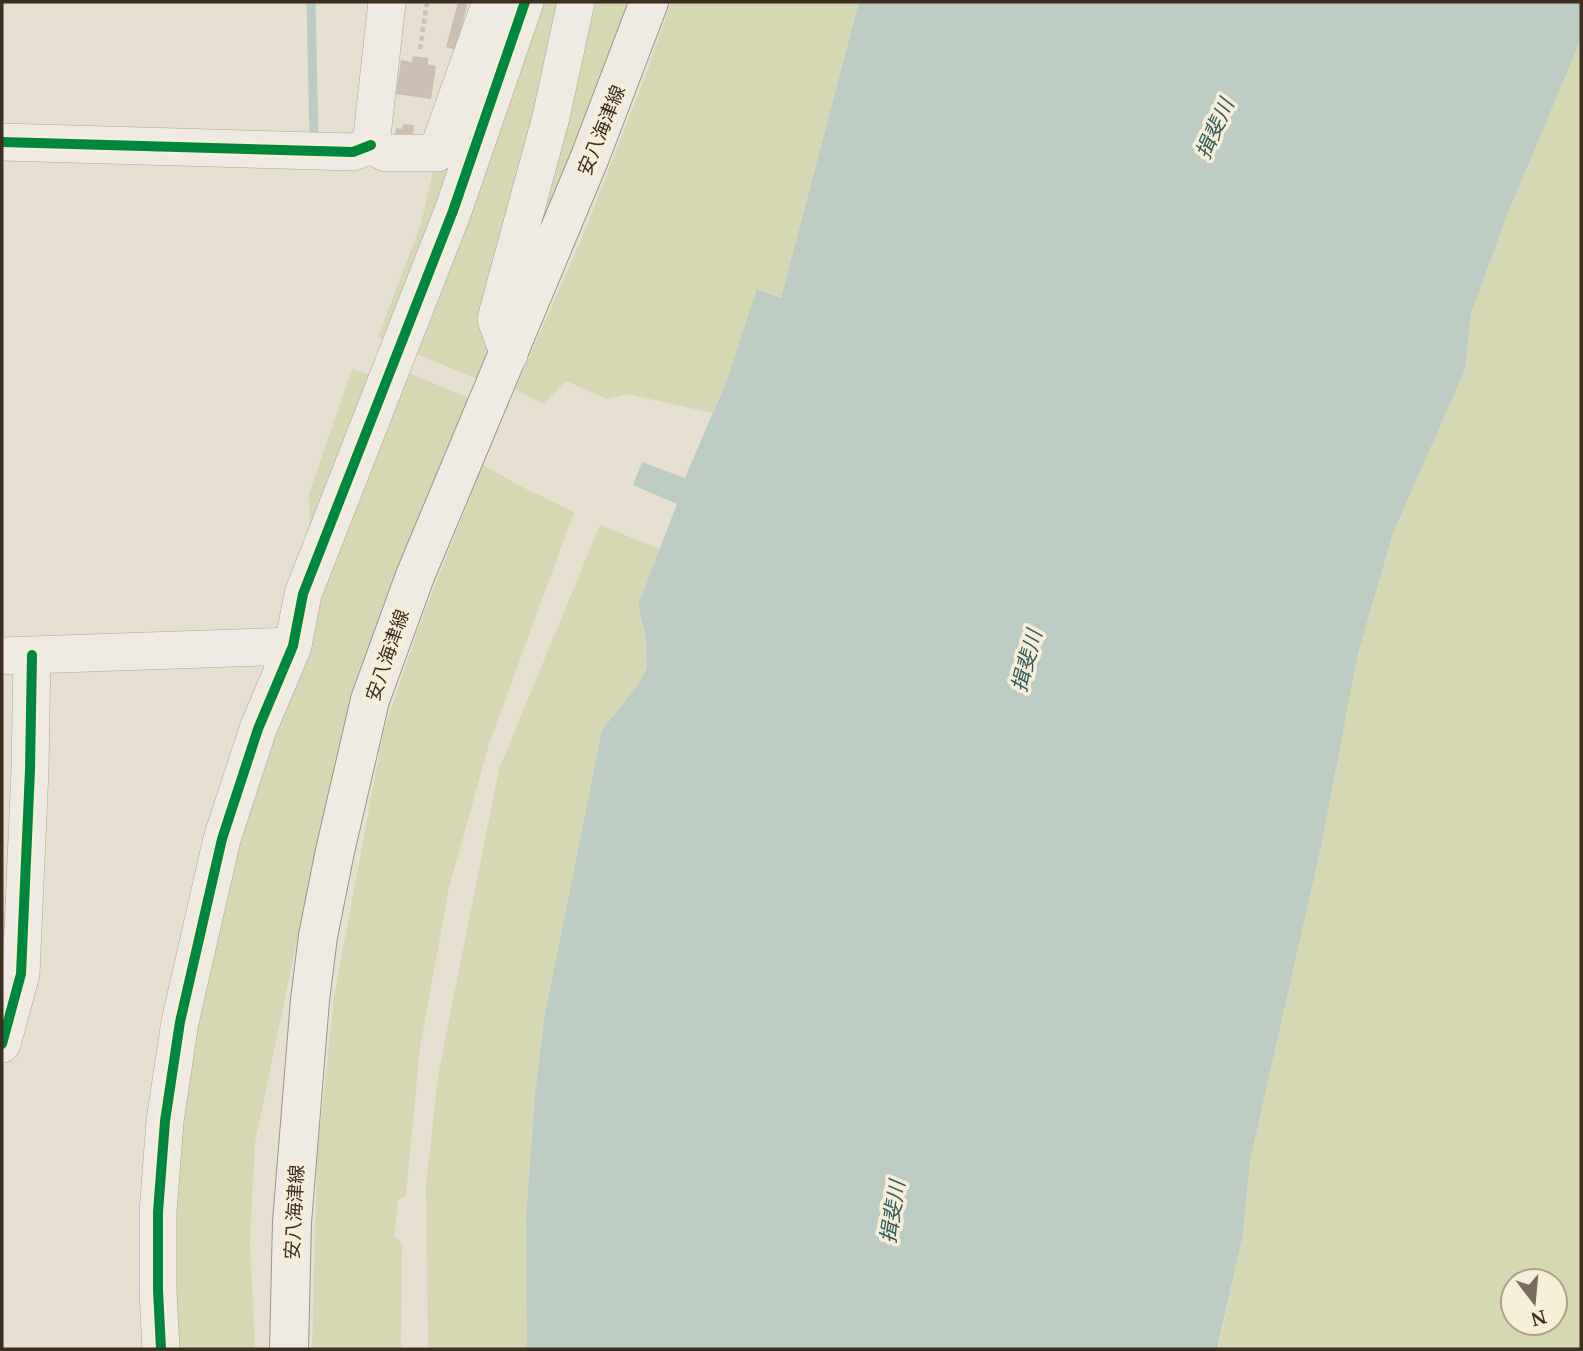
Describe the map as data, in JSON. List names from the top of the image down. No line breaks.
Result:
{"streets":{"main road":["安八海津線"]},"water":["揖斐川"],"north":"bottom"}
